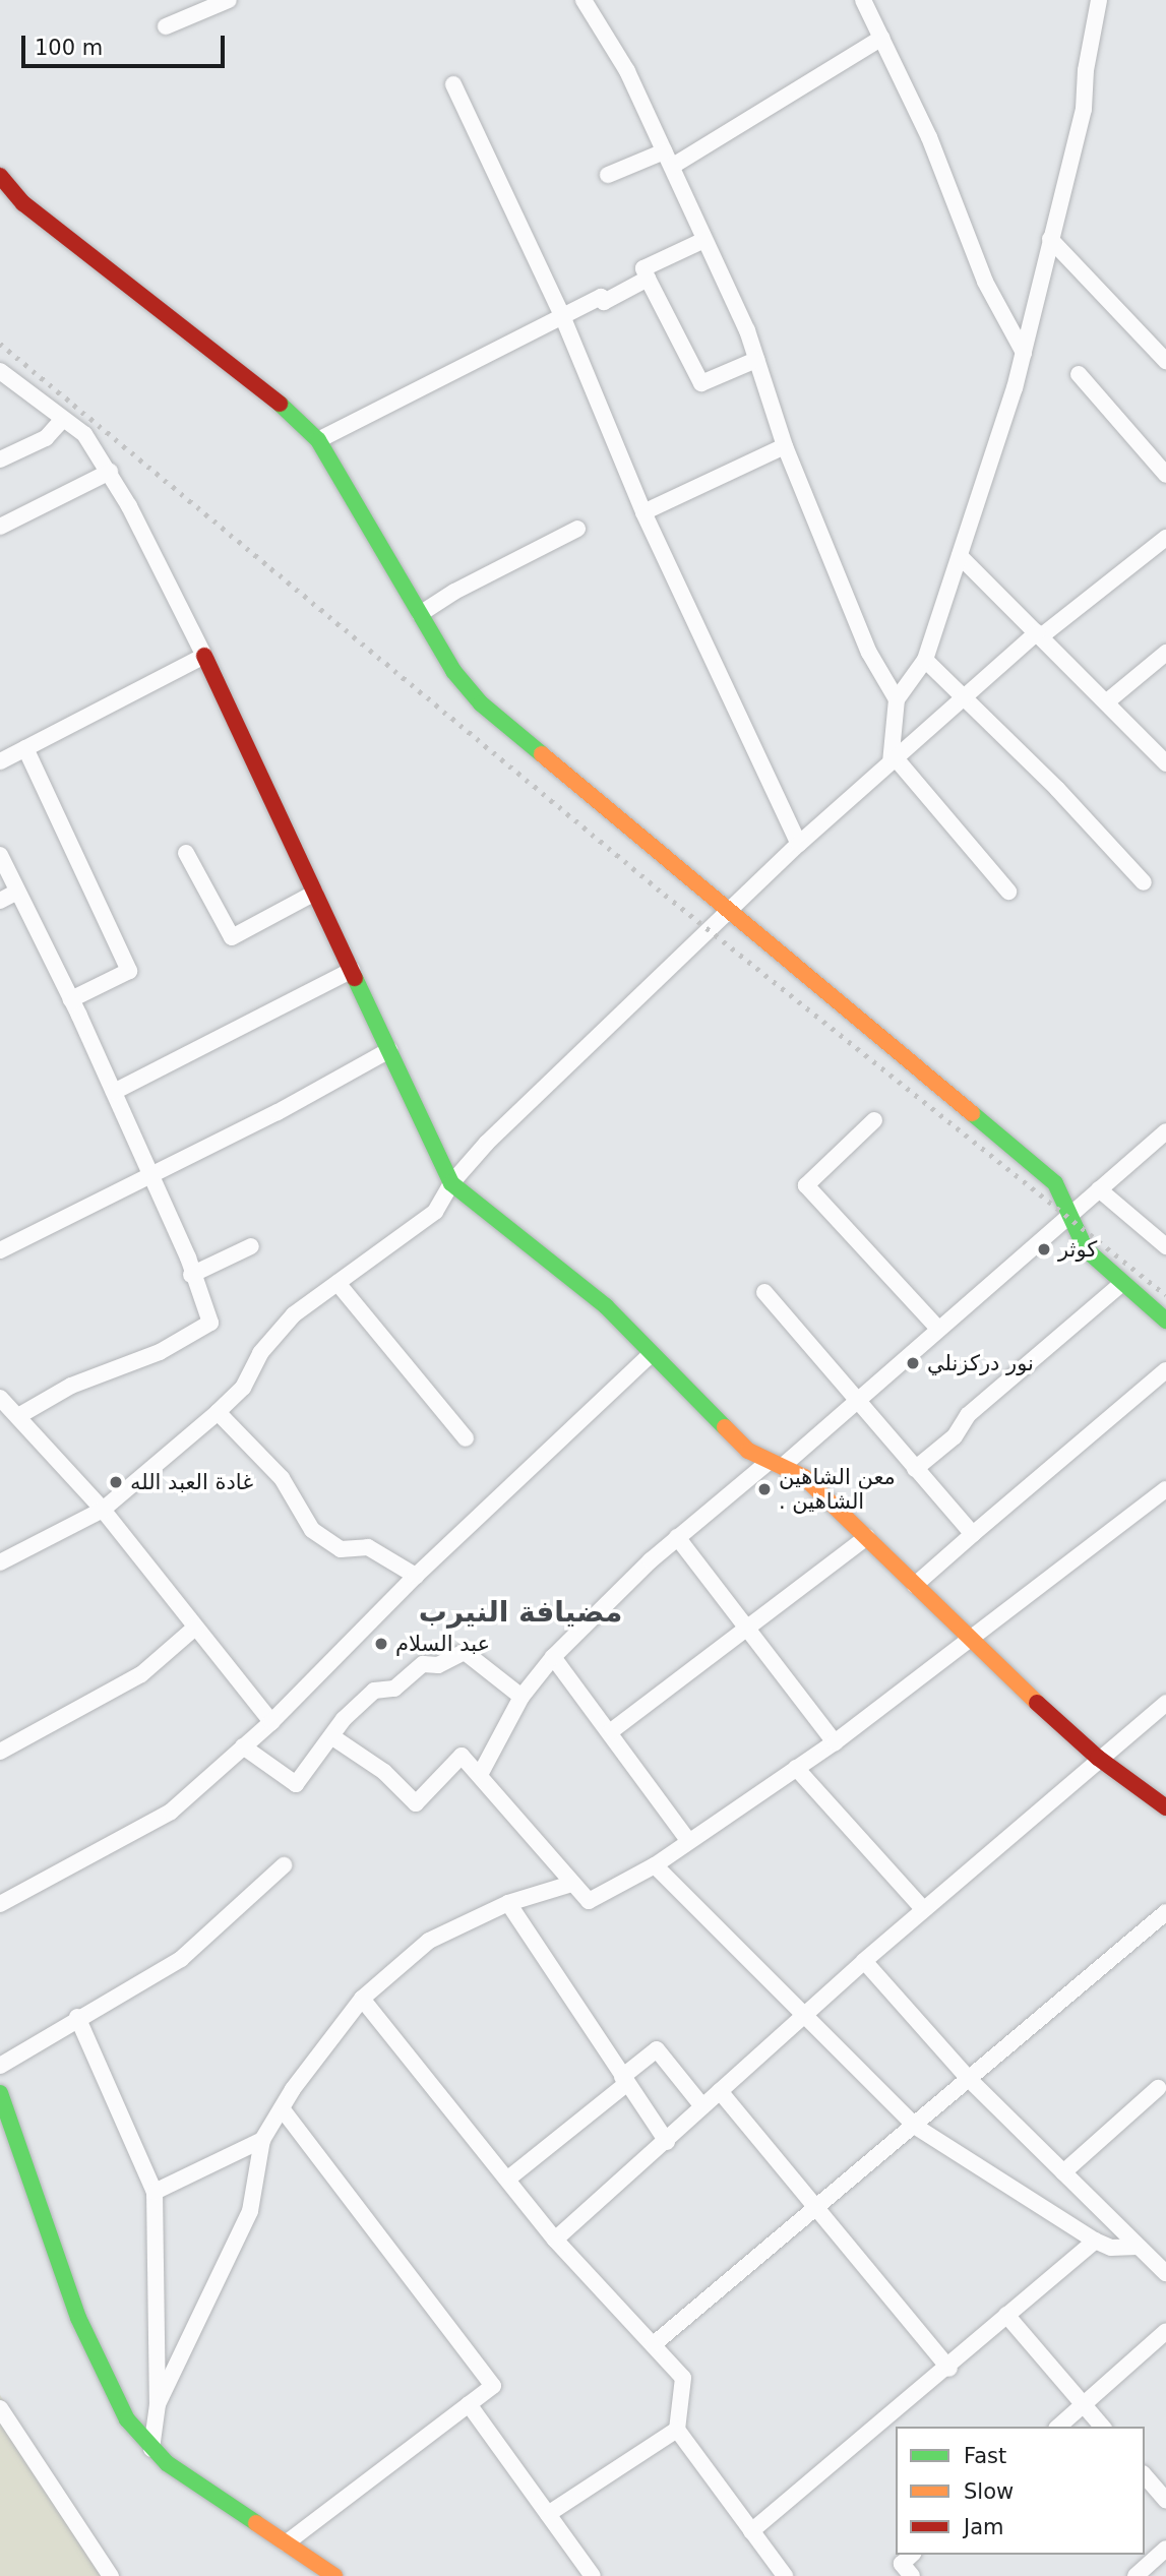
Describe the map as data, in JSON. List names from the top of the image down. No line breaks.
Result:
{"districts":["مضيافة النيرب"],"places":["كوثر","نور دركزنلي","غادة العبد الله","معن الشاهين . الشاهين","عبد السلام"],"legend":["Fast","Slow","Jam"],"scale_bar":"100 m"}
